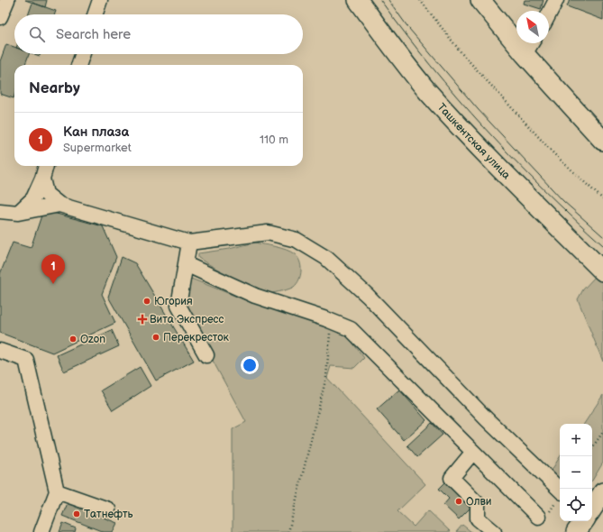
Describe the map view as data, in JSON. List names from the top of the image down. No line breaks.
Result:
{"streets":{"main road":["Ташкентская улица"]},"places":{"other":["Югория","Перекресток","Ozon","Олви","Татнефть"],"health":["Вита Экспресс"]},"north":"top left","page":{"search":"Search here","heading":"Nearby","list":[{"mark":"1","name":"Кан плаза","note":"Supermarket","value":"110 m"}],"pins":"1","map_buttons":["+","−"]}}
